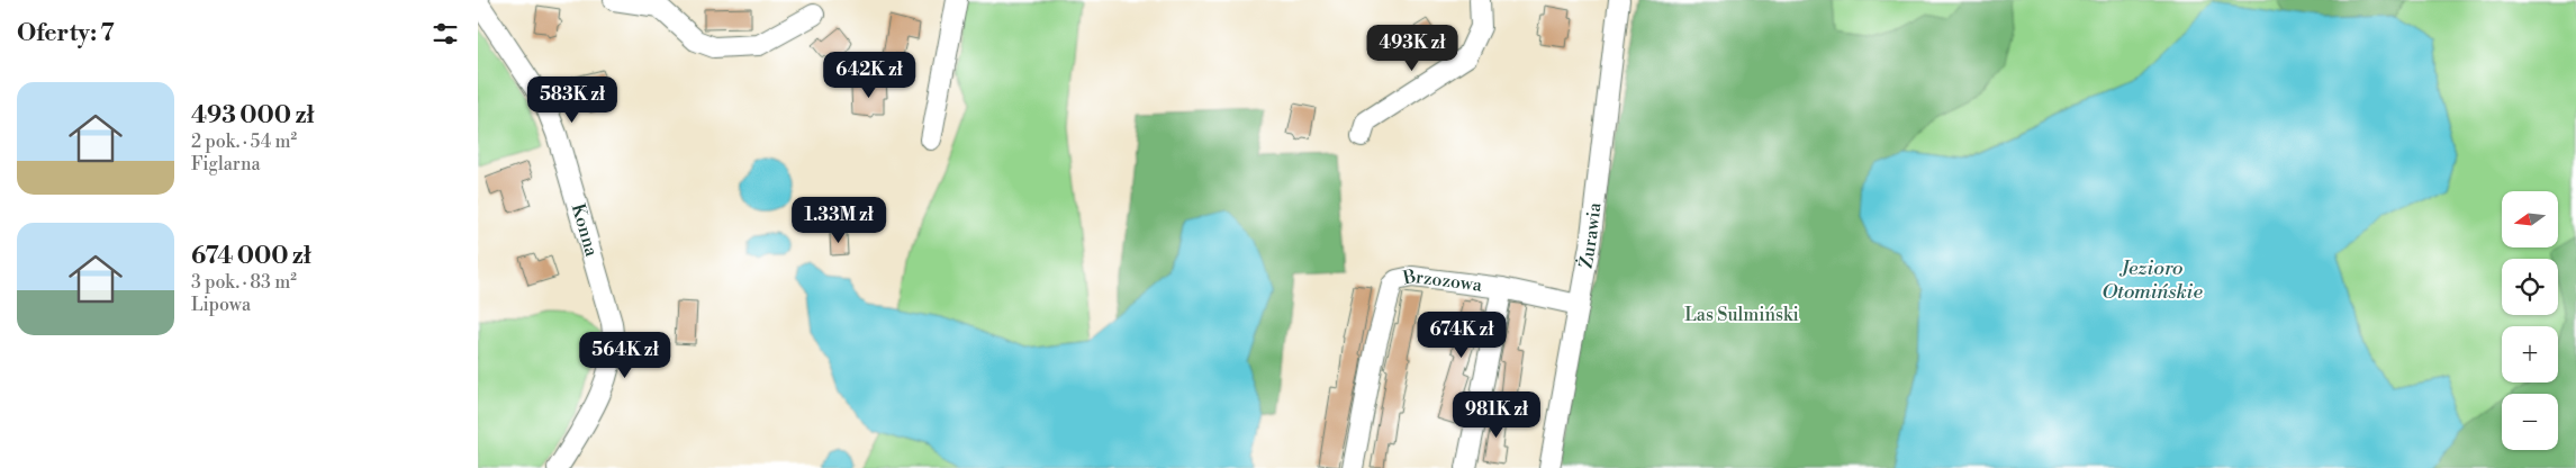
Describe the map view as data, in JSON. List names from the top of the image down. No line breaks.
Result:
{"streets":{"street":["Konna","Żurawia","Brzozowa"]},"crossings":[["Żurawia","Brzozowa"]],"water":["Jezioro Otomińskie"],"parks":["Las Sulmiński"],"north":"left","page":{"heading":"Oferty: 7","price":["493K zł","642K zł","583K zł","1.33M zł","674K zł","564K zł","981K zł"],"list":[{"name":"493 000 zł","note":"2 pok. · 54 m² · Figlarna"},{"name":"674 000 zł","note":"3 pok. · 83 m² · Lipowa"}],"map_buttons":["+","−"]}}
